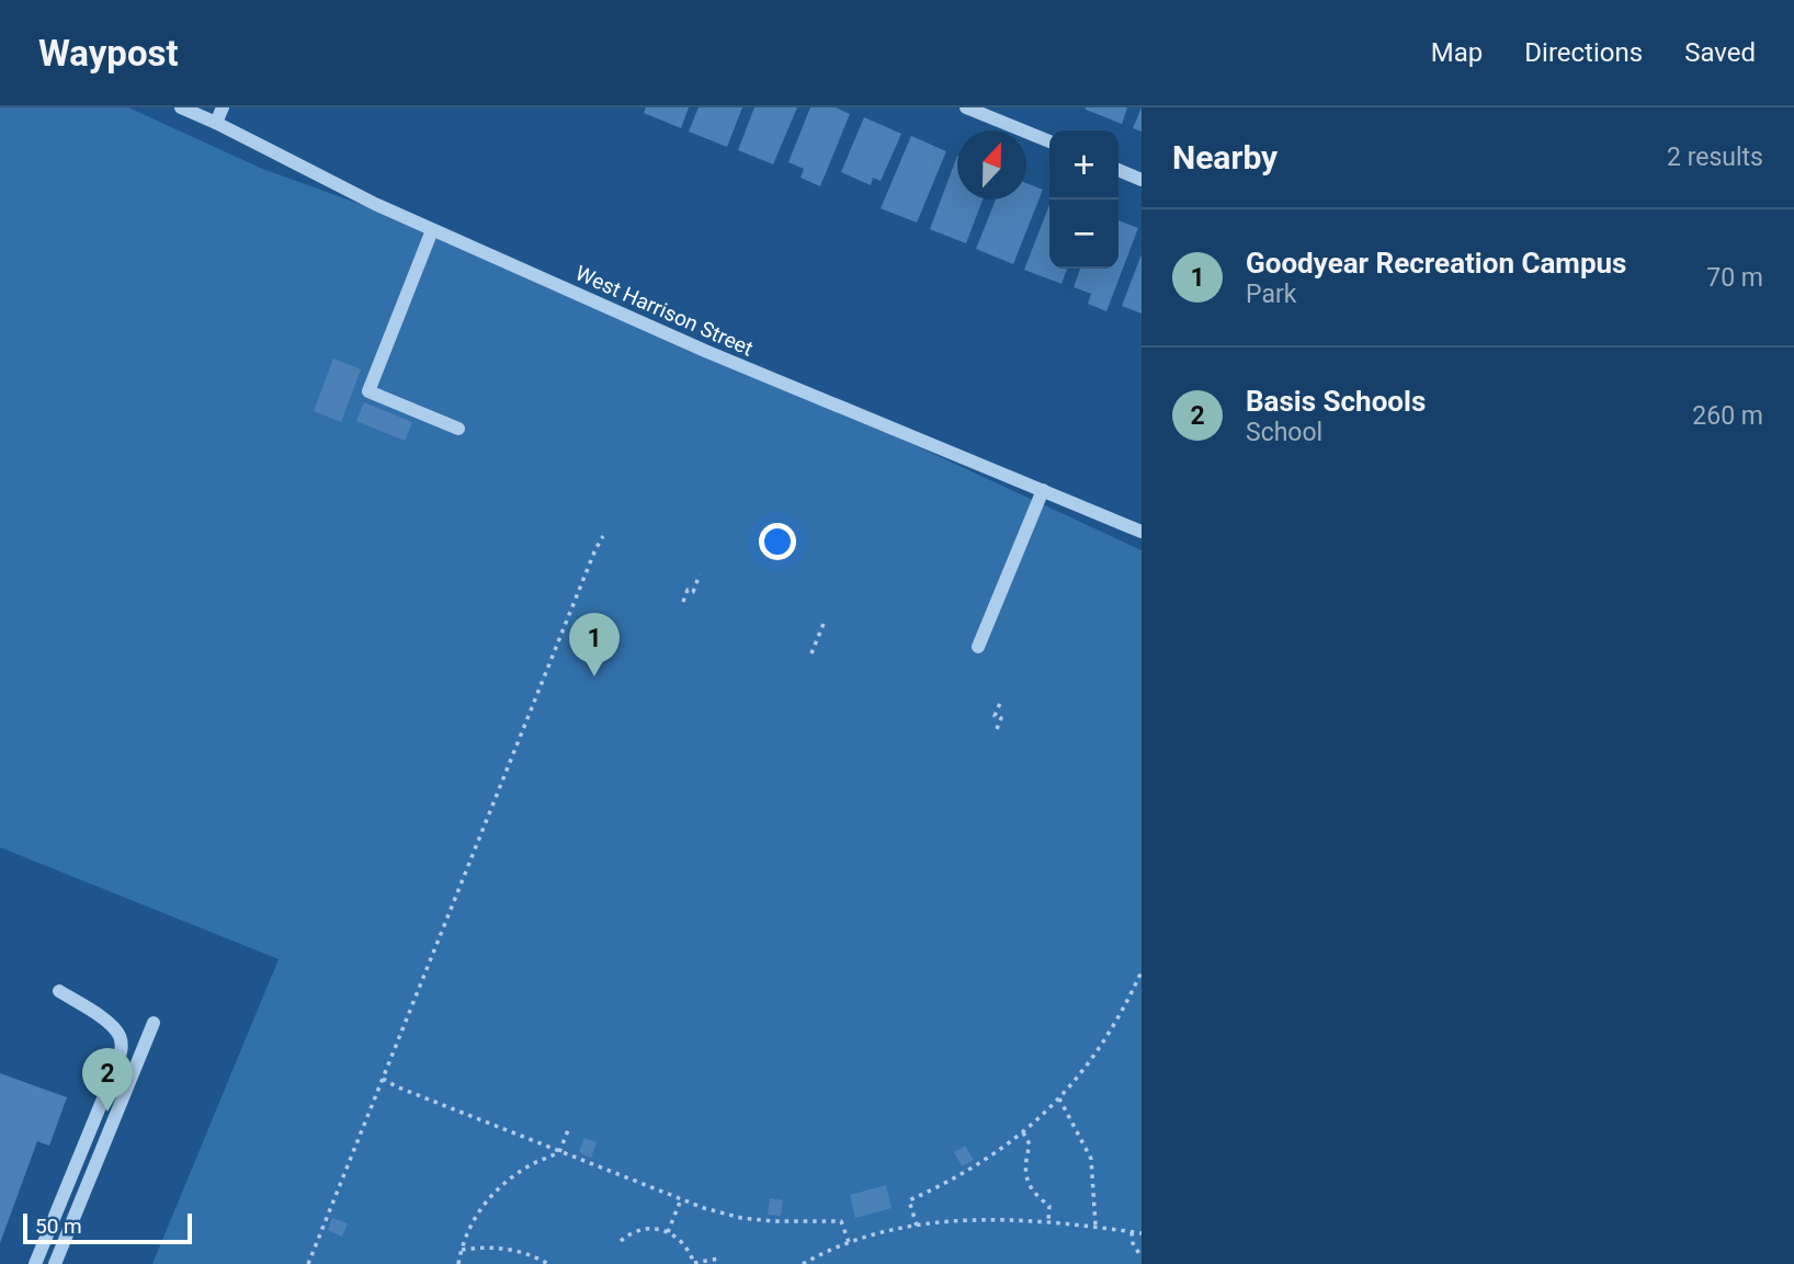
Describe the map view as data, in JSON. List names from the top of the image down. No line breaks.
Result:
{"streets":{"street":["West Harrison Street"]},"scale_bar":"50 m","north":"top","page":{"header":"Waypost","nav":["Map","Directions","Saved"],"heading":["Nearby","2 results"],"map_buttons":["+","−"],"list":[{"mark":"1","name":"Goodyear Recreation Campus","note":"Park","value":"70 m"},{"mark":"2","name":"Basis Schools","note":"School","value":"260 m"}],"pins":["1","2"],"scale":"50 m"}}
